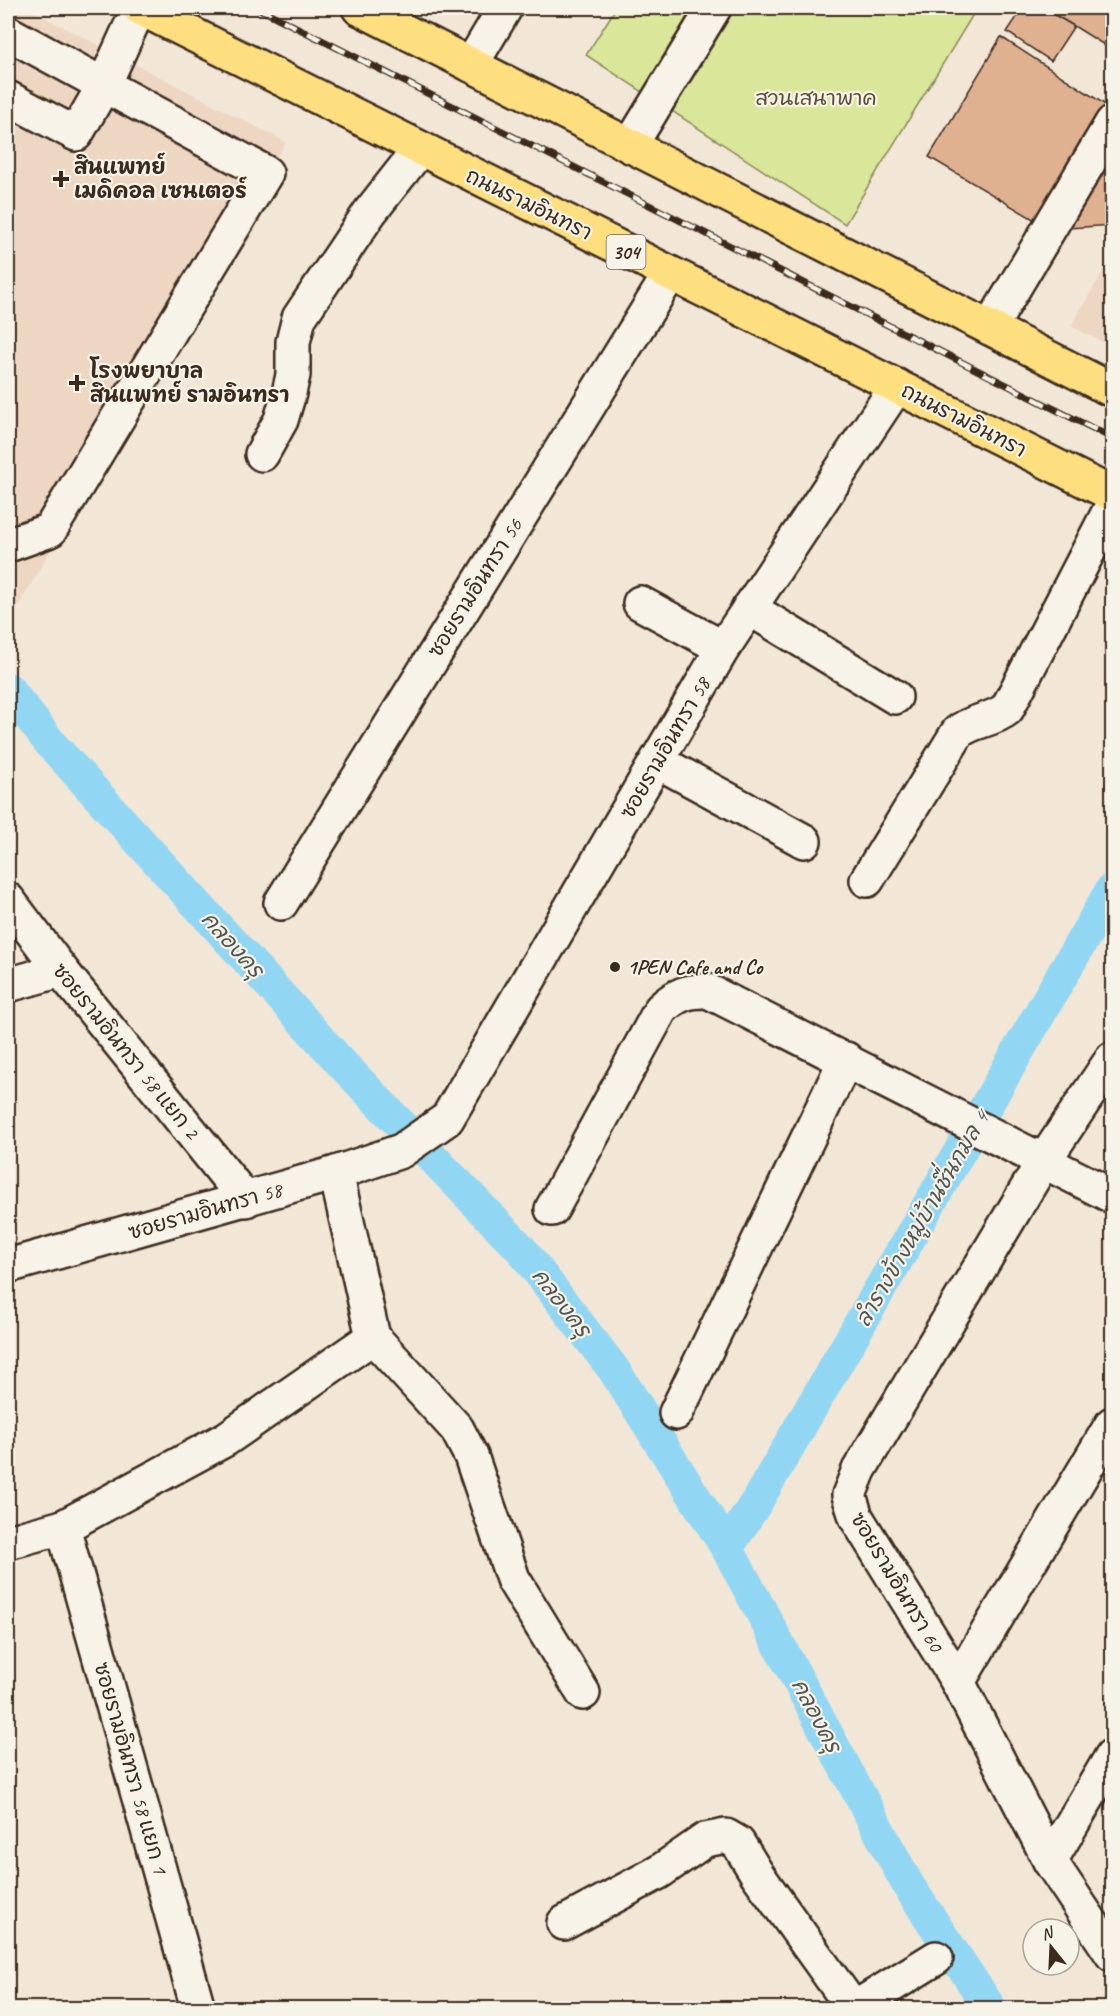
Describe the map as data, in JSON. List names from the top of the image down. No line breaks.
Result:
{"streets":{"main road":["ถนนรามอินทรา","304"],"street":["ซอยรามอินทรา 56","ซอยรามอินทรา 58","ซอยรามอินทรา 58 แยก 2","ซอยรามอินทรา 60","ซอยรามอินทรา 58 แยก 1"]},"crossings":[["ถนนรามอินทรา","ซอยรามอินทรา 56"],["ถนนรามอินทรา","ซอยรามอินทรา 58"],["ซอยรามอินทรา 58","ซอยรามอินทรา 58 แยก 2"]],"water":["คลองครุ","ลำรางข้างหมู่บ้านชื่นกมล 4"],"parks":["สวนเสนาพาค"],"places":{"health":["สินแพทย์ เมดิคอล เซนเตอร์","โรงพยาบาล สินแพทย์ รามอินทรา"],"other":["1PEN Cafe and Co"]},"north":"top"}
